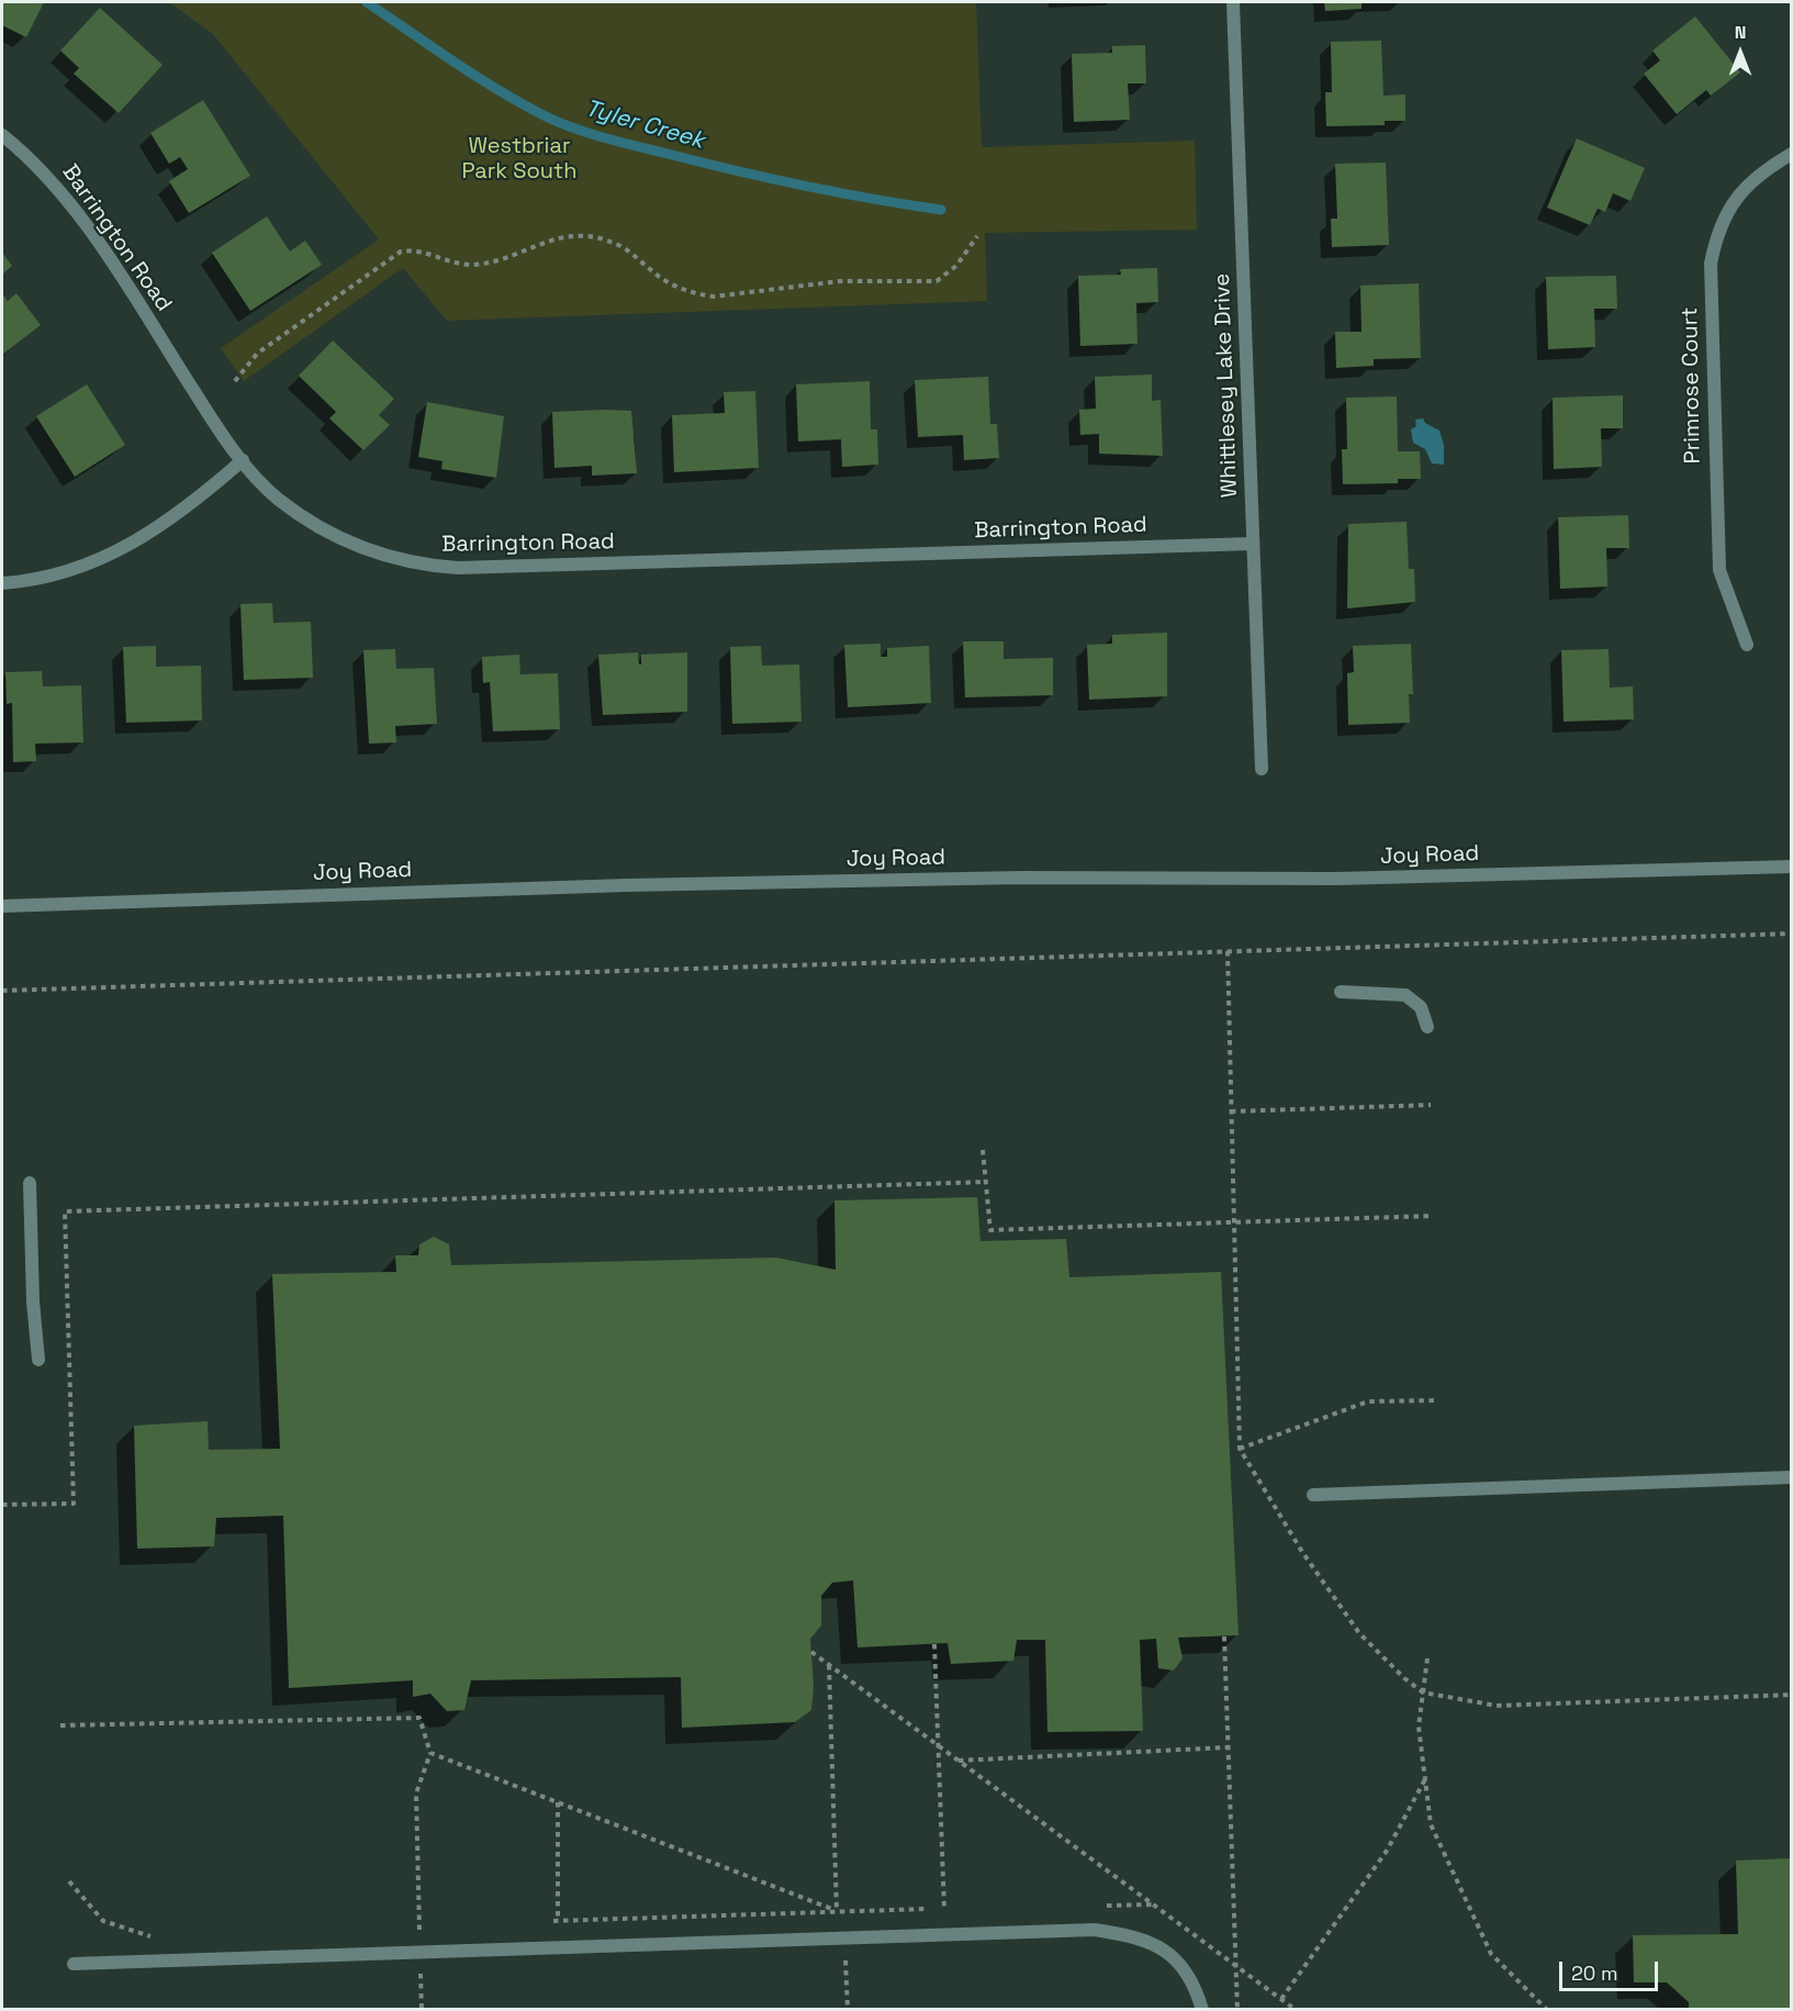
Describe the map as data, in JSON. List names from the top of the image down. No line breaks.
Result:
{"streets":{"street":["Barrington Road","Whittlesey Lake Drive","Primrose Court","Joy Road"]},"crossings":[["Barrington Road","Whittlesey Lake Drive"]],"water":["Tyler Creek"],"parks":["Westbriar Park South"],"scale_bar":"20 m","north":"top"}
